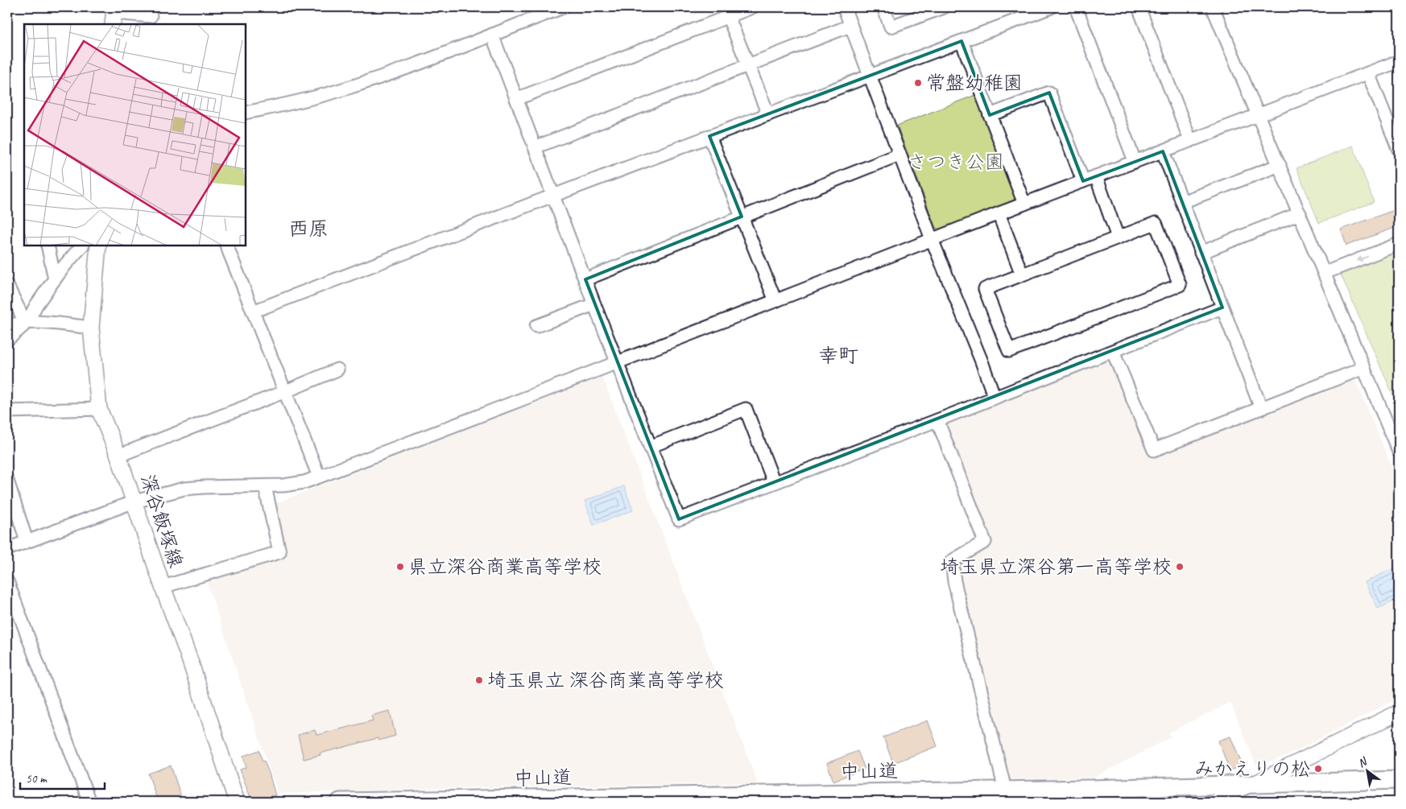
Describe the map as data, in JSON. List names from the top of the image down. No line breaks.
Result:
{"streets":{"highway":["中山道"],"main road":["深谷飯塚線"]},"districts":["西原","幸町"],"parks":["さつき公園"],"places":["常盤幼稚園","県立深谷商業高等学校","埼玉県立深谷第一高等学校","埼玉県立 深谷商業高等学校","みかえりの松"],"scale_bar":"50 m","north":"top left"}
